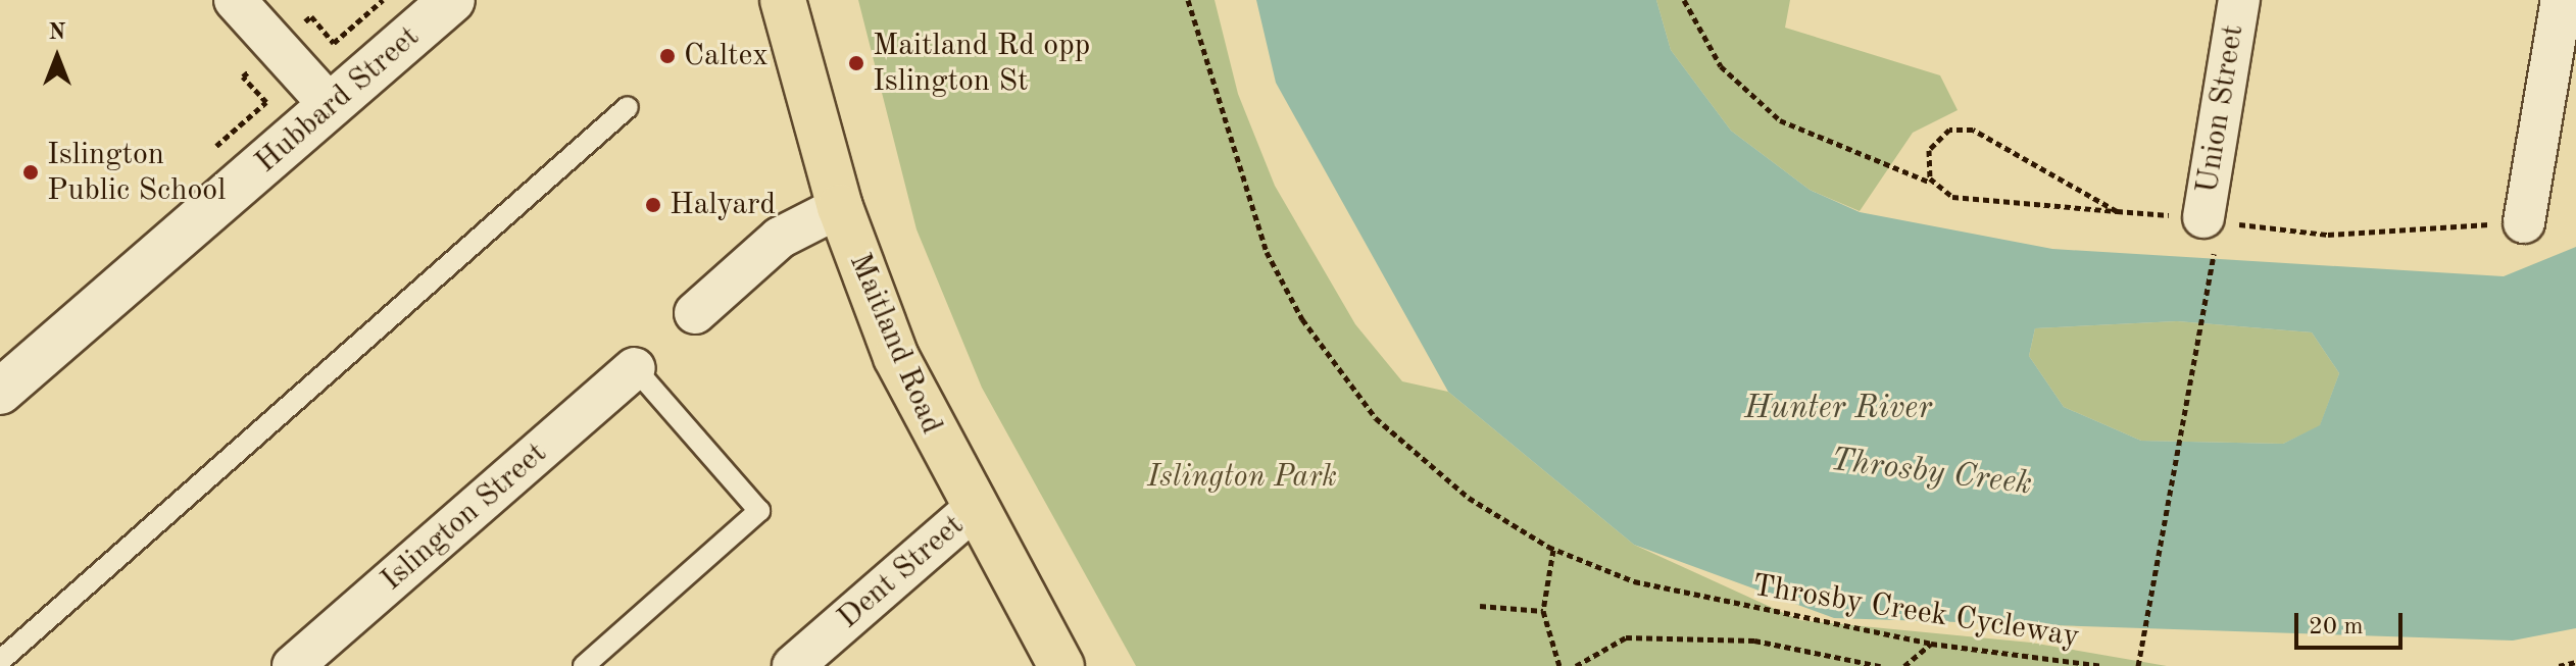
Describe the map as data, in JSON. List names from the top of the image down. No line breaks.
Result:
{"streets":{"main road":["Maitland Road"],"street":["Hubbard Street","Union Street","Islington Street","Dent Street"],"path":["Throsby Creek Cycleway"]},"crossings":[["Maitland Road","Dent Street"]],"water":["Hunter River","Throsby Creek"],"parks":["Islington Park"],"places":["Caltex","Maitland Rd opp Islington St","Islington Public School","Halyard"],"scale_bar":"20 m","north":"top"}
